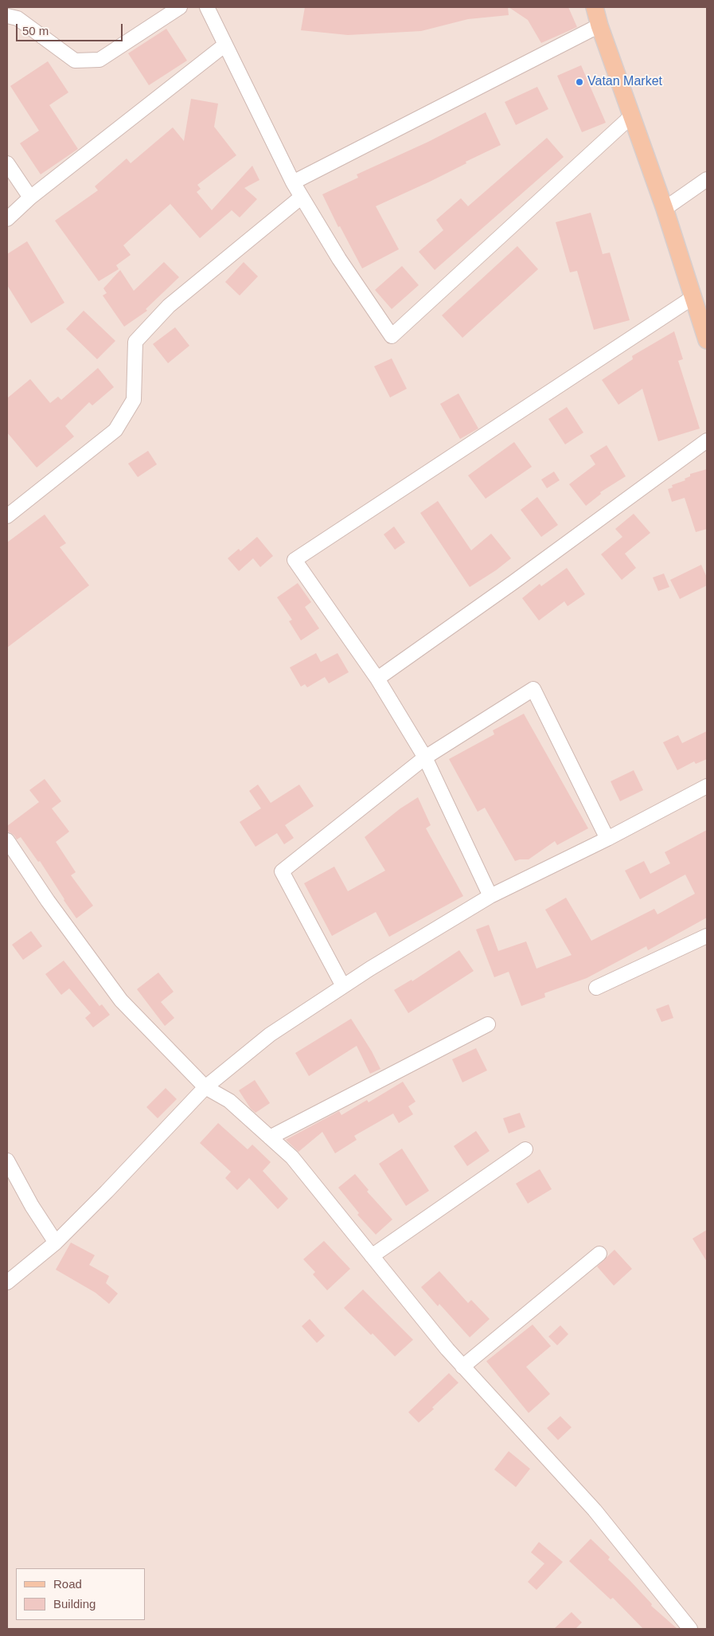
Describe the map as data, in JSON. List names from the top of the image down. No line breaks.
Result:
{"places":["Vatan Market"],"legend":["Road","Building"],"scale_bar":"50 m"}
